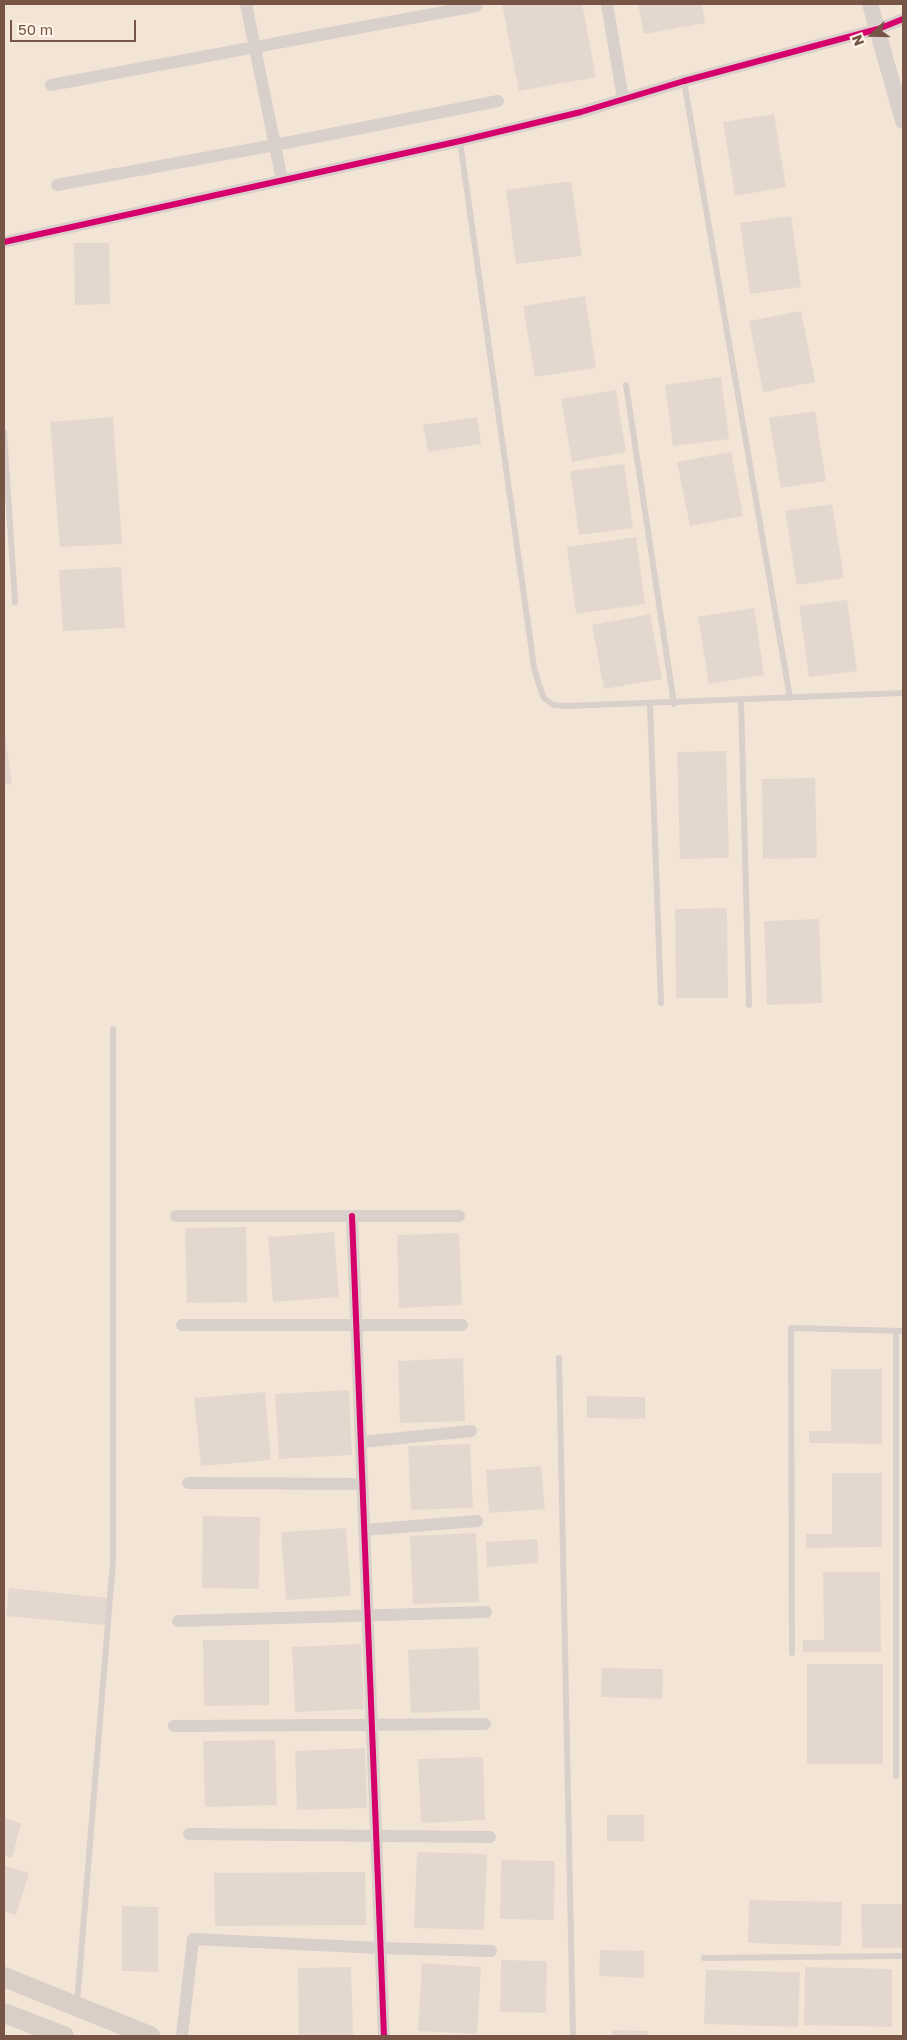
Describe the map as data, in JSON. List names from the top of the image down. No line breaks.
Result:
{"scale_bar":"50 m","north":"left"}
